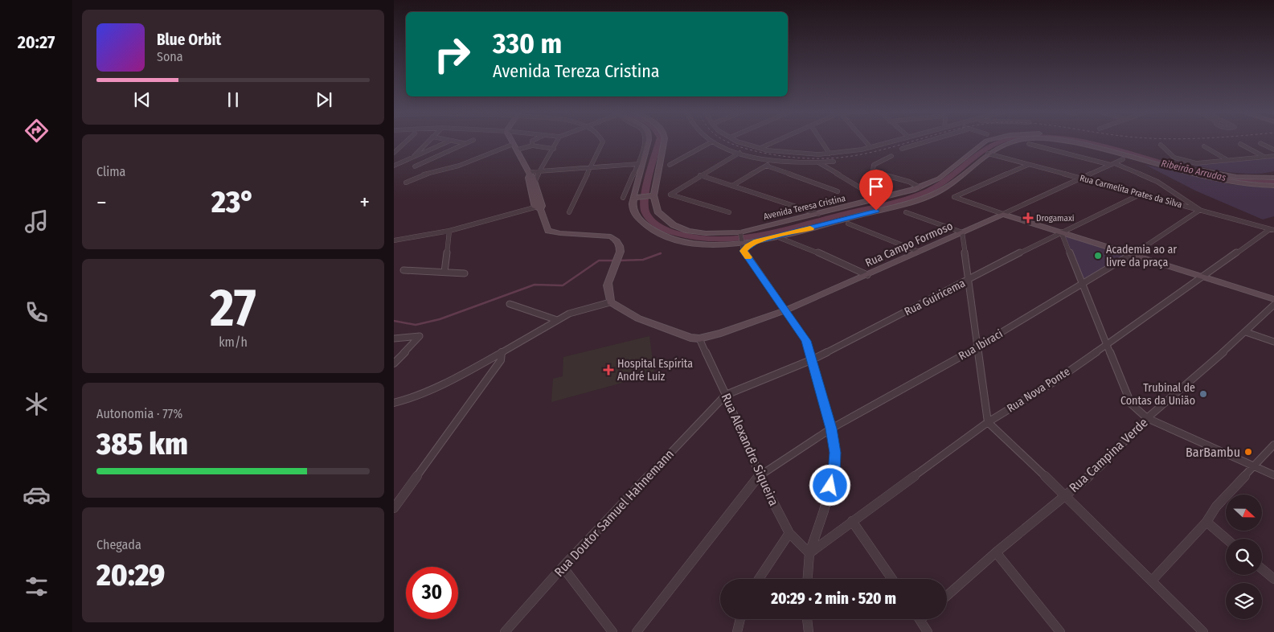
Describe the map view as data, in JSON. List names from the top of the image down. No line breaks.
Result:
{"streets":{"main road":["Avenida Teresa Cristina","Rua Campo Formoso"],"street":["Rua Carmelita Prates da Silva","Rua Guiricema","Rua Ibiraci","Rua Nova Ponte","Rua Alexandre Siqueira","Rua Campina Verde","Rua Doutor Samuel Hahnemann"]},"crossings":[["Rua Carmelita Prates da Silva","Avenida Teresa Cristina"],["Rua Carmelita Prates da Silva","Rua Campo Formoso"],["Rua Carmelita Prates da Silva","Rua Guiricema"],["Rua Carmelita Prates da Silva","Rua Ibiraci"],["Rua Carmelita Prates da Silva","Rua Nova Ponte"],["Rua Campo Formoso","Rua Alexandre Siqueira"],["Rua Guiricema","Rua Alexandre Siqueira"],["Rua Guiricema","Rua Doutor Samuel Hahnemann"],["Rua Ibiraci","Rua Alexandre Siqueira"],["Rua Nova Ponte","Rua Alexandre Siqueira"],["Rua Alexandre Siqueira","Rua Doutor Samuel Hahnemann"]],"water":["Ribeirão Arrudas"],"places":{"health":["Drogamaxi","Hospital Espírita André Luiz"],"other":["Academia ao ar livre da praça","Trubinal de Contas da União","BarBambu"]},"north":"right","page":{"tabs":"20:27","turn":["330 m","Avenida Tereza Cristina"],"song":["Blue Orbit","Sona"],"tile":["Clima",["27","km/h"],["Autonomia · 77%","385 km"],["Chegada","20:29"]],"heat":["−","23°","+"],"limit":"30","trip":"20:29 · 2 min · 520 m"}}
